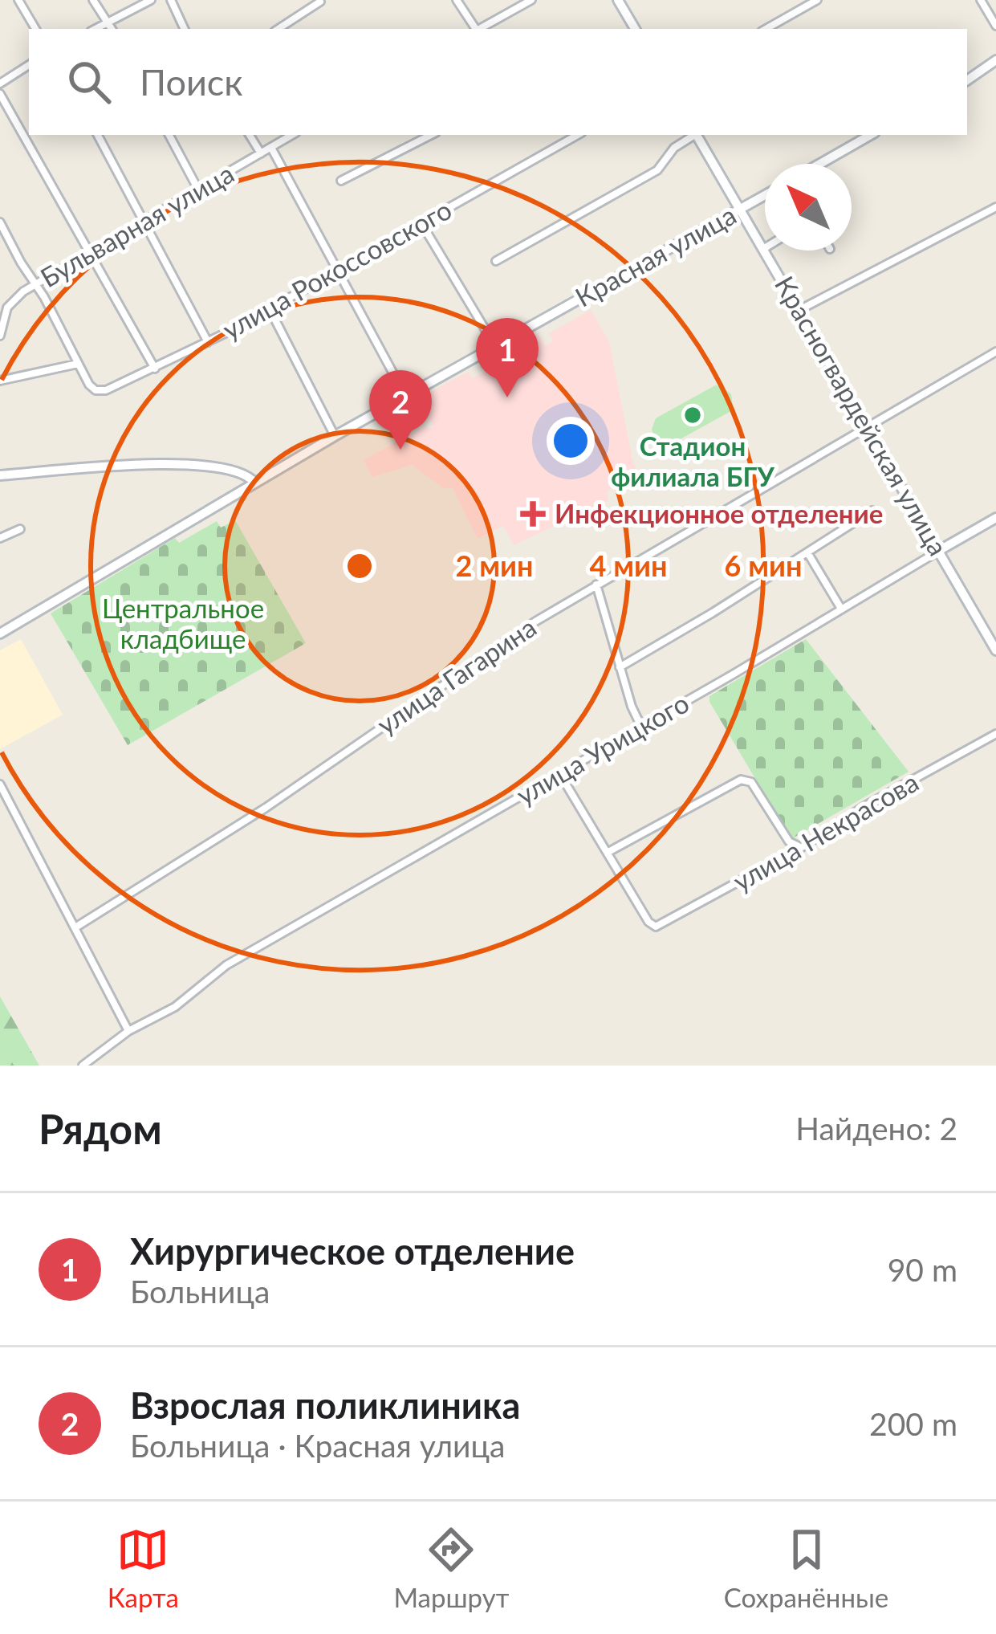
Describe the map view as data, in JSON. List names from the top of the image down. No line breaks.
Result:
{"streets":{"main road":["Красная улица","Красногвардейская улица","улица Урицкого"],"street":["Бульварная улица","улица Рокоссовского","улица Гагарина","улица Некрасова"]},"crossings":[["Красная улица","Красногвардейская улица"],["Красногвардейская улица","улица Гагарина"],["Красногвардейская улица","улица Урицкого"]],"parks":["Центральное кладбище"],"places":{"other":["Стадион филиала БГУ"],"health":["Инфекционное отделение"]},"north":"top left","page":{"search":"Поиск","pins":["1","2"],"heading":["Рядом","Найдено: 2"],"list":[{"mark":"1","name":"Хирургическое отделение","note":"Больница","value":"90 m"},{"mark":"2","name":"Взрослая поликлиника","note":"Больница · Красная улица","value":"200 m"}],"nav":["Карта","Маршрут","Сохранённые"]},"rings":["2 мин","4 мин","6 мин"]}
